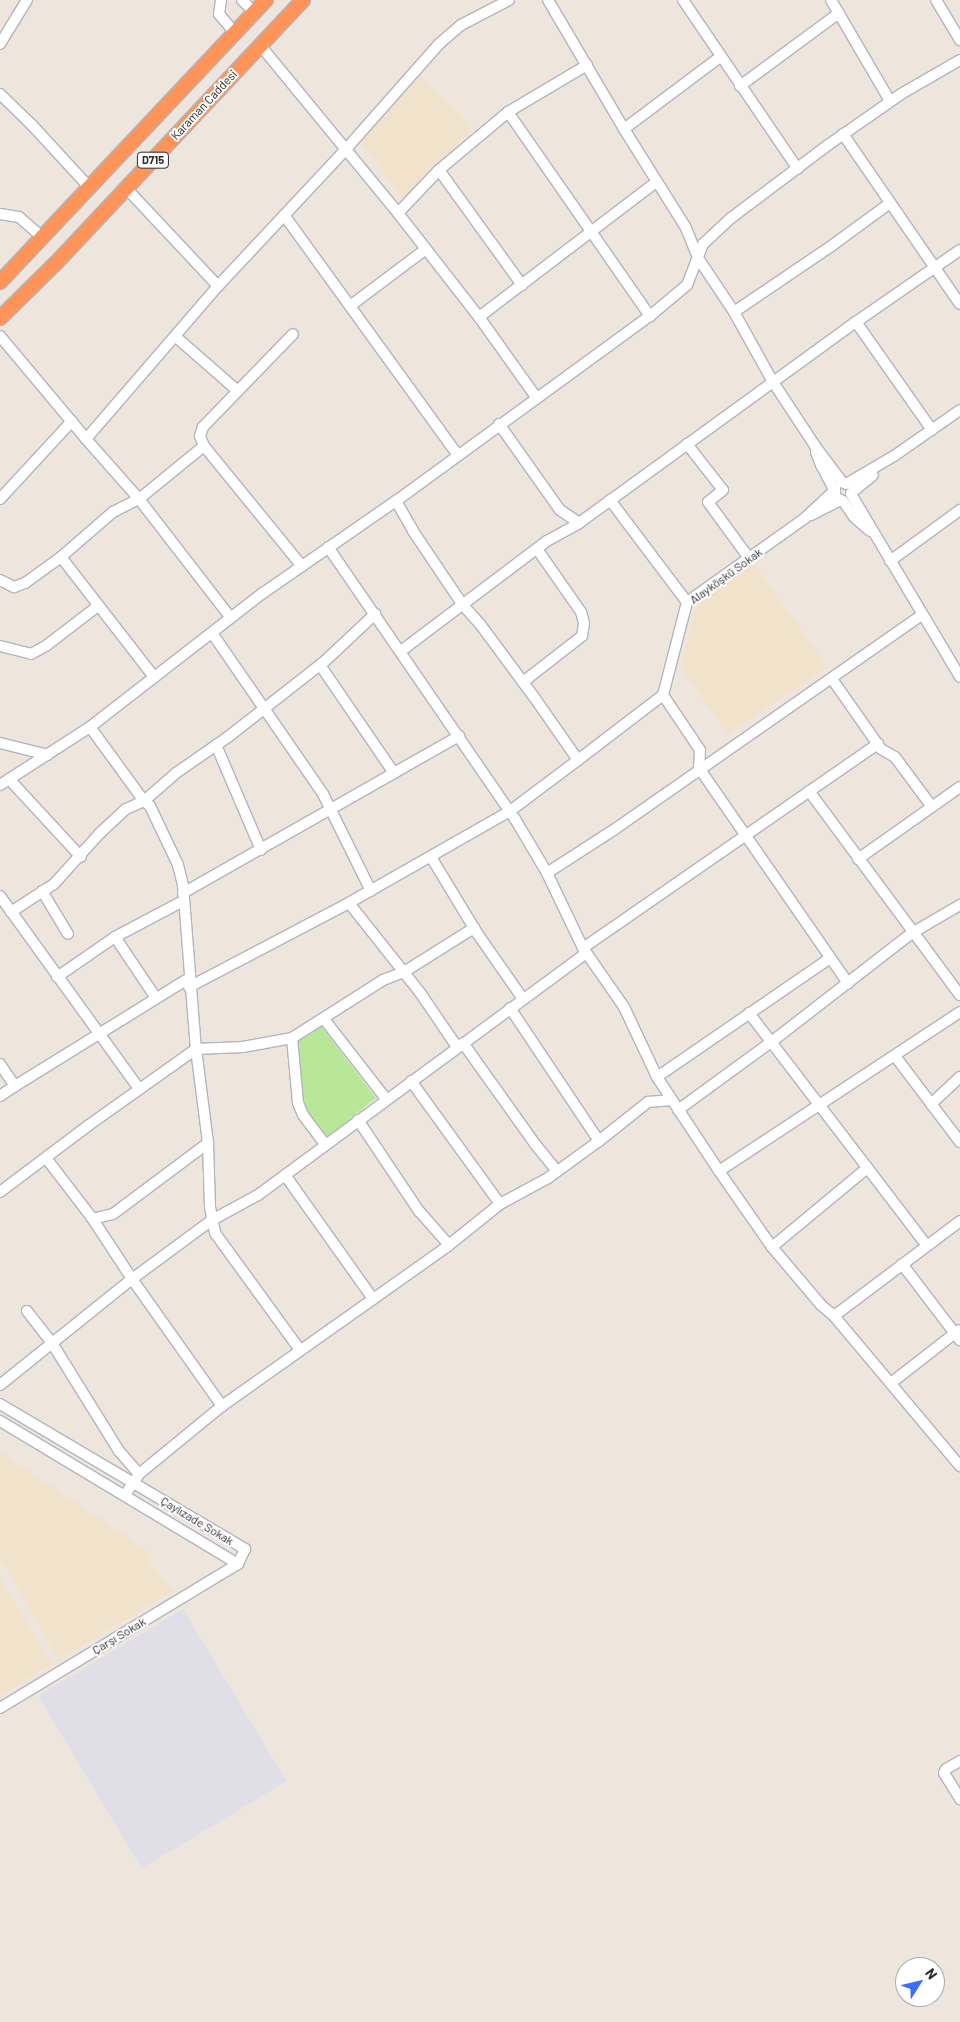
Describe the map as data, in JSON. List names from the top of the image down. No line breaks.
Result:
{"streets":{"highway":["Karaman Caddesi","D715"],"street":["Alayköşkü Sokak","Çaylızade Sokak","Çarşı Sokak"]},"crossings":[["Çaylızade Sokak","Çarşı Sokak"]],"north":"top right"}
